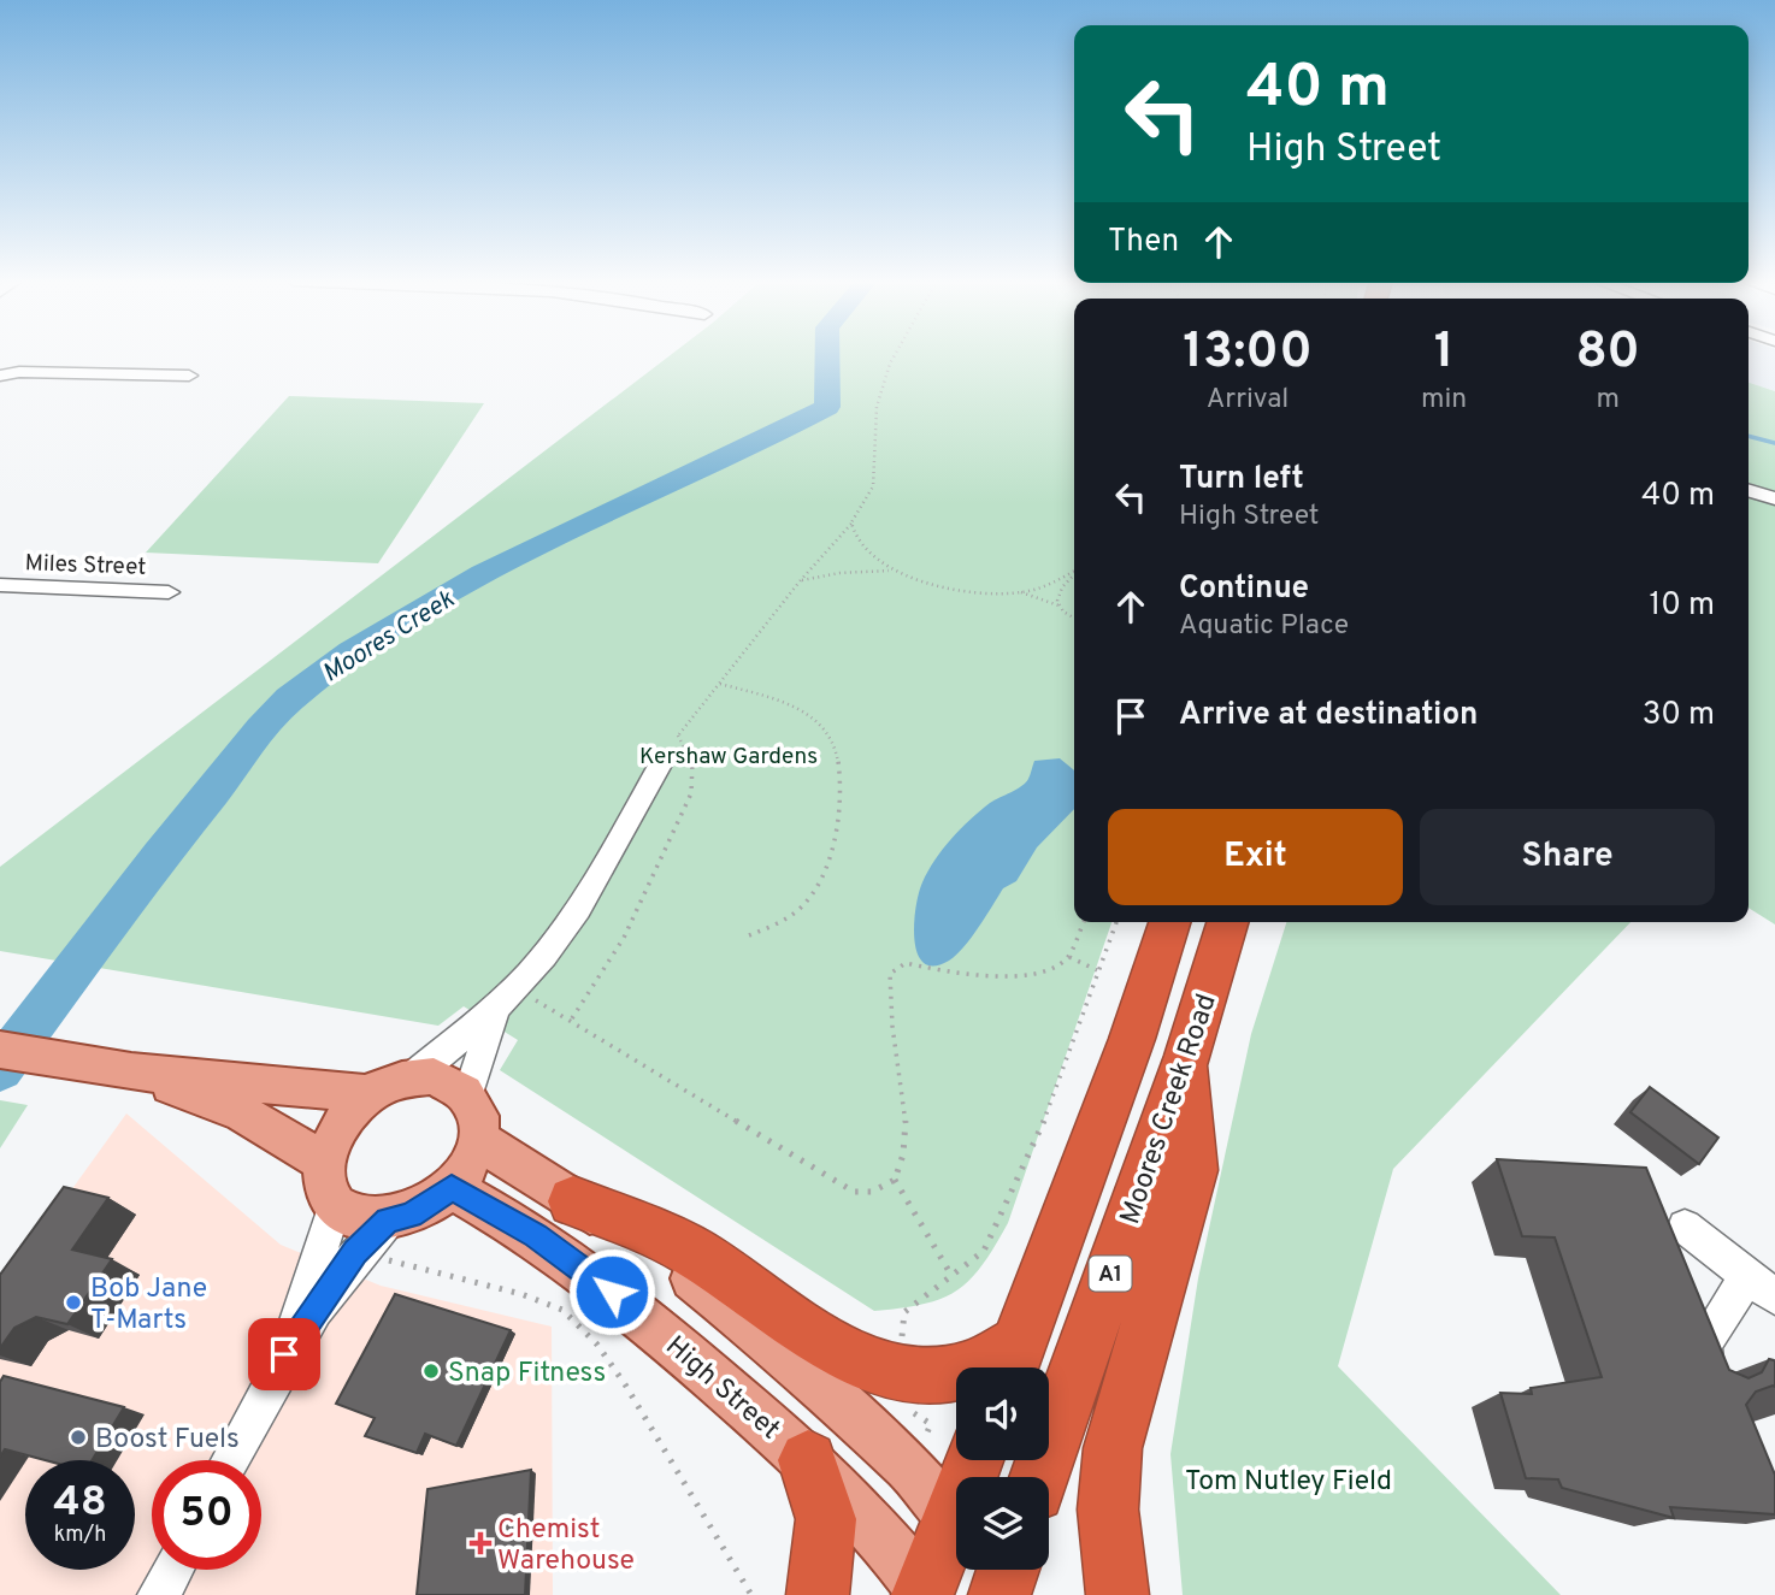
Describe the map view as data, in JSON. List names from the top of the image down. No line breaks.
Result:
{"streets":{"highway":["Moores Creek Road","A1"],"main road":["High Street"],"street":["Miles Street"]},"water":["Moores Creek"],"parks":["Kershaw Gardens","Tom Nutley Field"],"places":{"other":["Bob Jane T-Marts","Snap Fitness","Boost Fuels"],"health":["Chemist Warehouse"]},"page":{"turn":["40 m","High Street"],"then":"Then","eta":["13:00","Arrival","1","min","80","m"],"list":[{"name":"Turn left","note":"High Street","value":"40 m"},{"name":"Continue","note":"Aquatic Place","value":"10 m"},{"name":"Arrive at destination","value":"30 m"}],"buttons":["Exit","Share"],"speed":"48 km/h","limit":"50"}}
